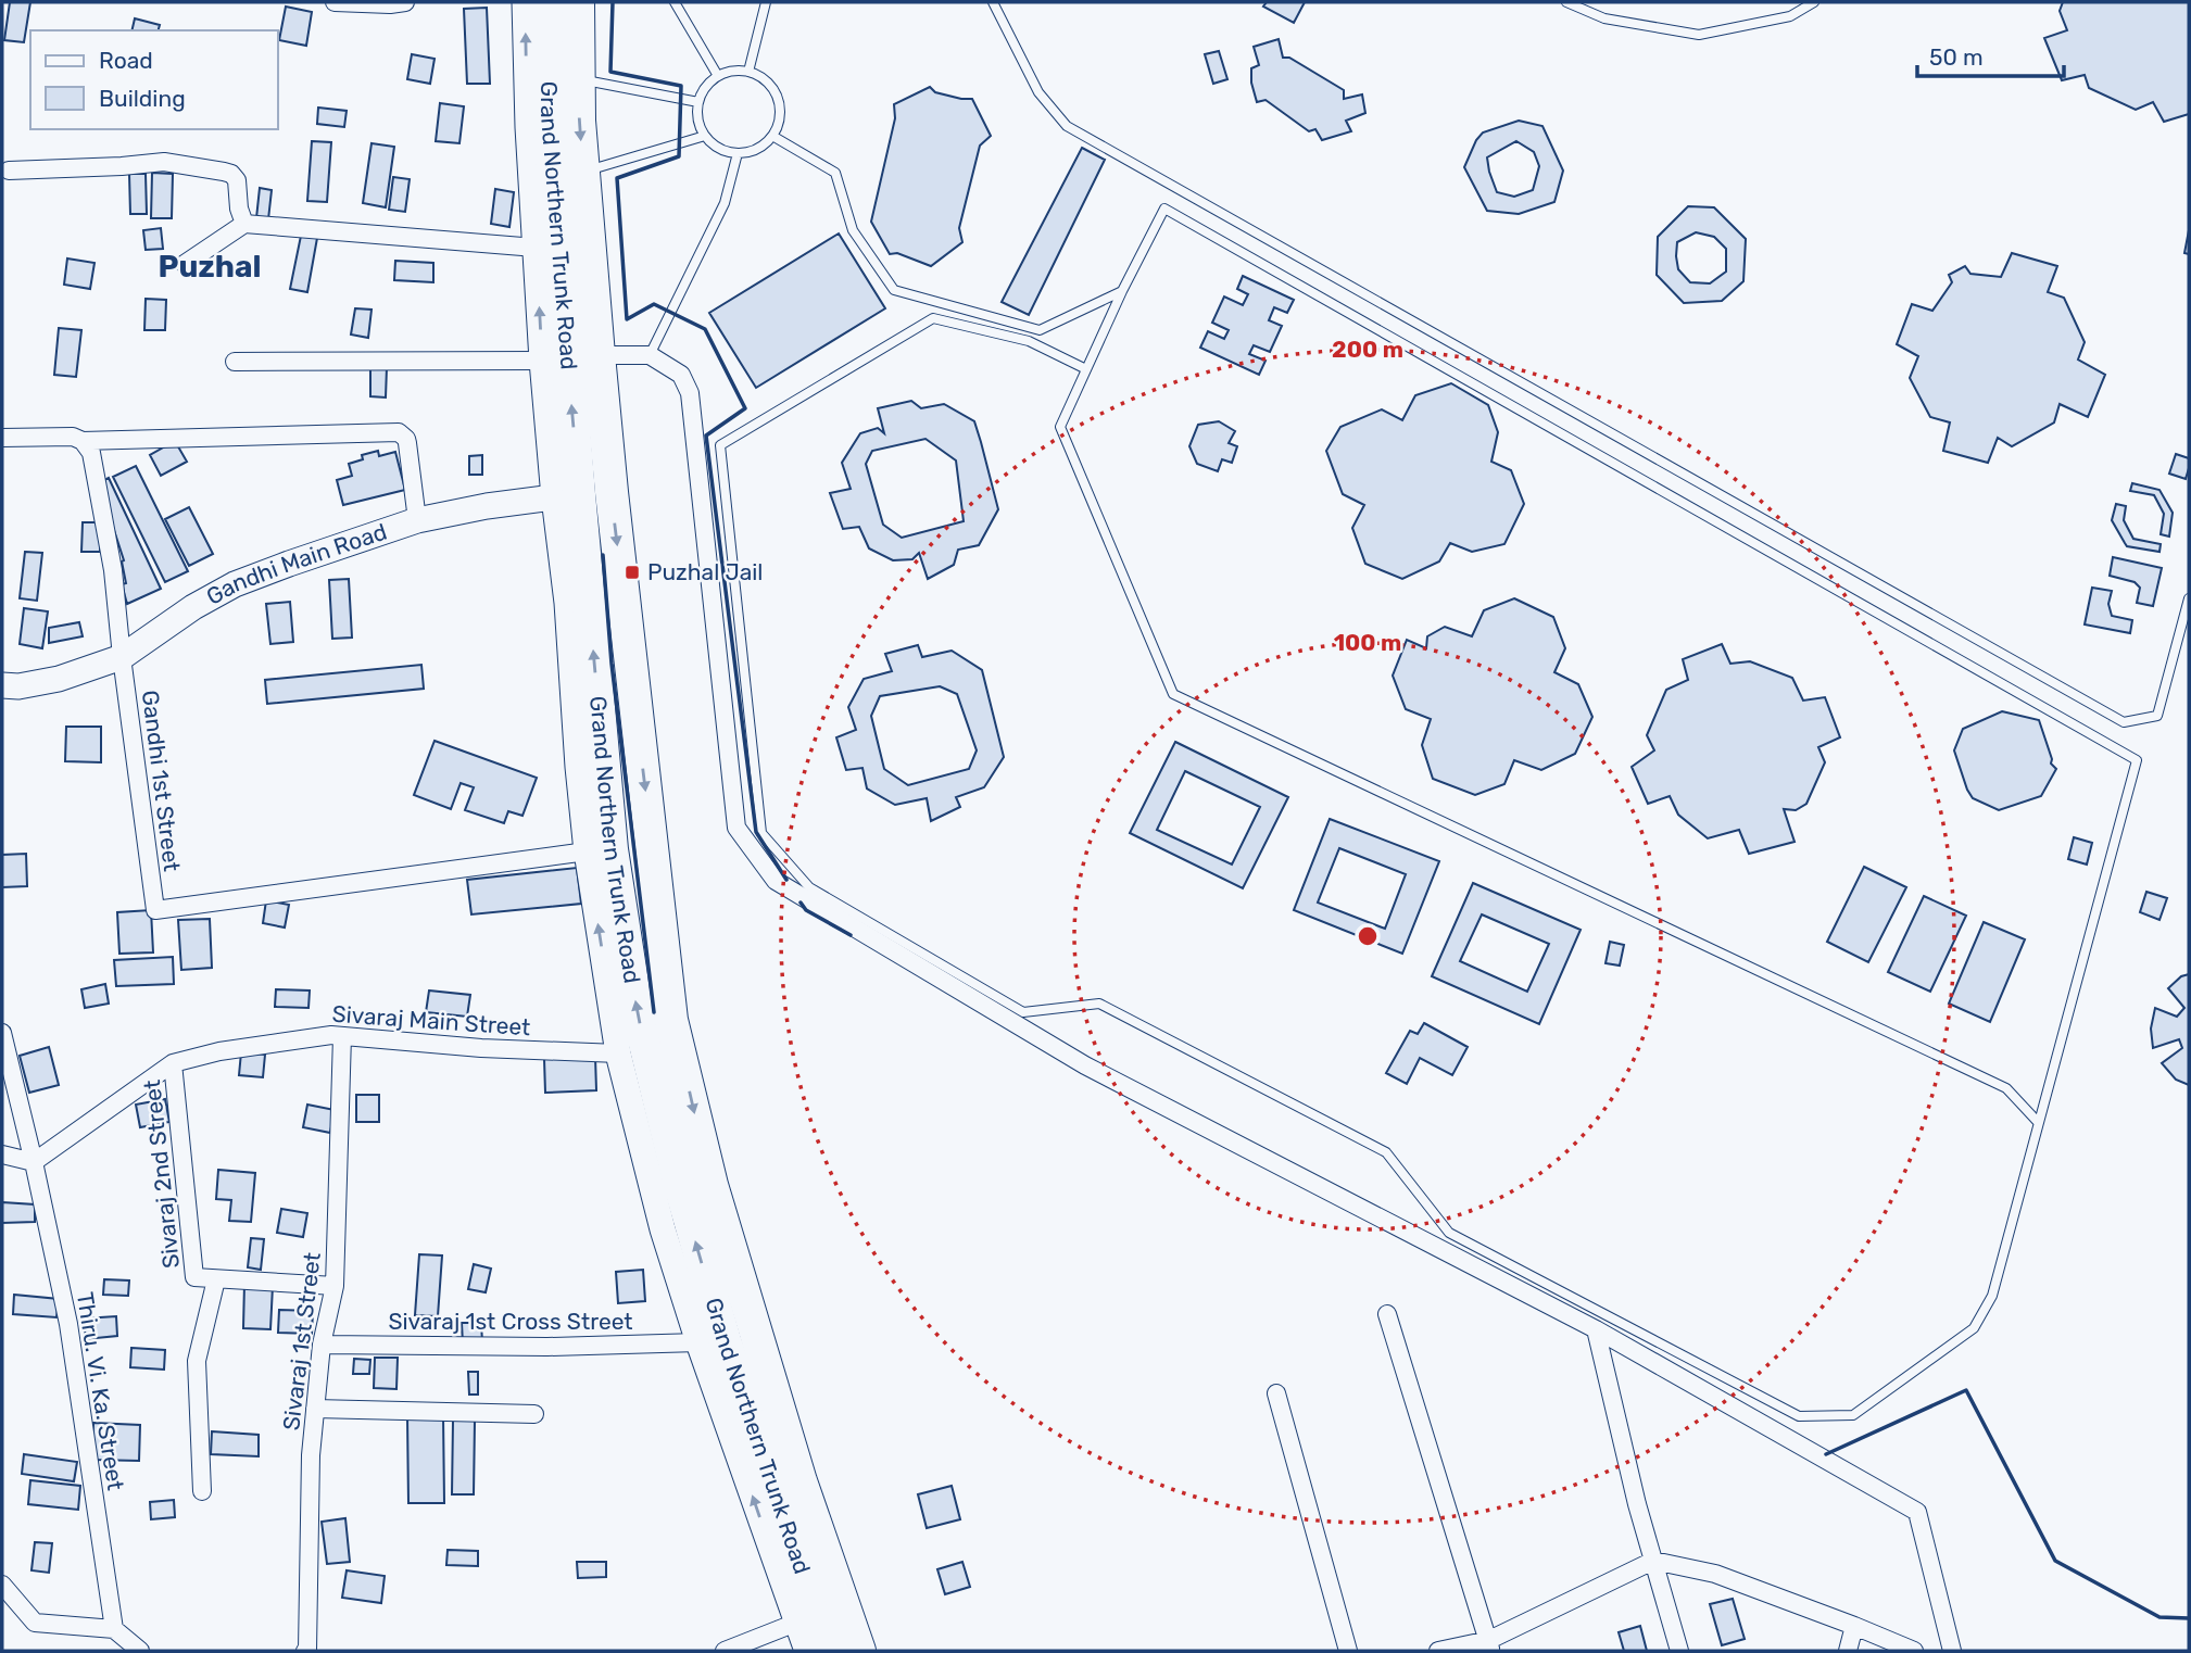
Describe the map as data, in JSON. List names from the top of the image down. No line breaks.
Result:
{"streets":{"highway":["Grand Northern Trunk Road"],"street":["Gandhi Main Road","Gandhi 1st Street","Sivaraj Main Street","Sivaraj 2nd Street","Sivaraj 1st Cross Street","Sivaraj 1st Street","Thiru. Vi. Ka. Street"]},"crossings":[["Grand Northern Trunk Road","Gandhi Main Road"],["Gandhi Main Road","Gandhi 1st Street"],["Sivaraj Main Street","Sivaraj 2nd Street"],["Sivaraj Main Street","Sivaraj 1st Street"],["Sivaraj Main Street","Thiru. Vi. Ka. Street"],["Sivaraj 2nd Street","Sivaraj 1st Street"],["Sivaraj 1st Cross Street","Sivaraj 1st Street"]],"districts":["Puzhal"],"places":{"transit":["Puzhal Jail"]},"legend":["Road","Building"],"scale_bar":"50 m","rings":["200 m","100 m"]}
